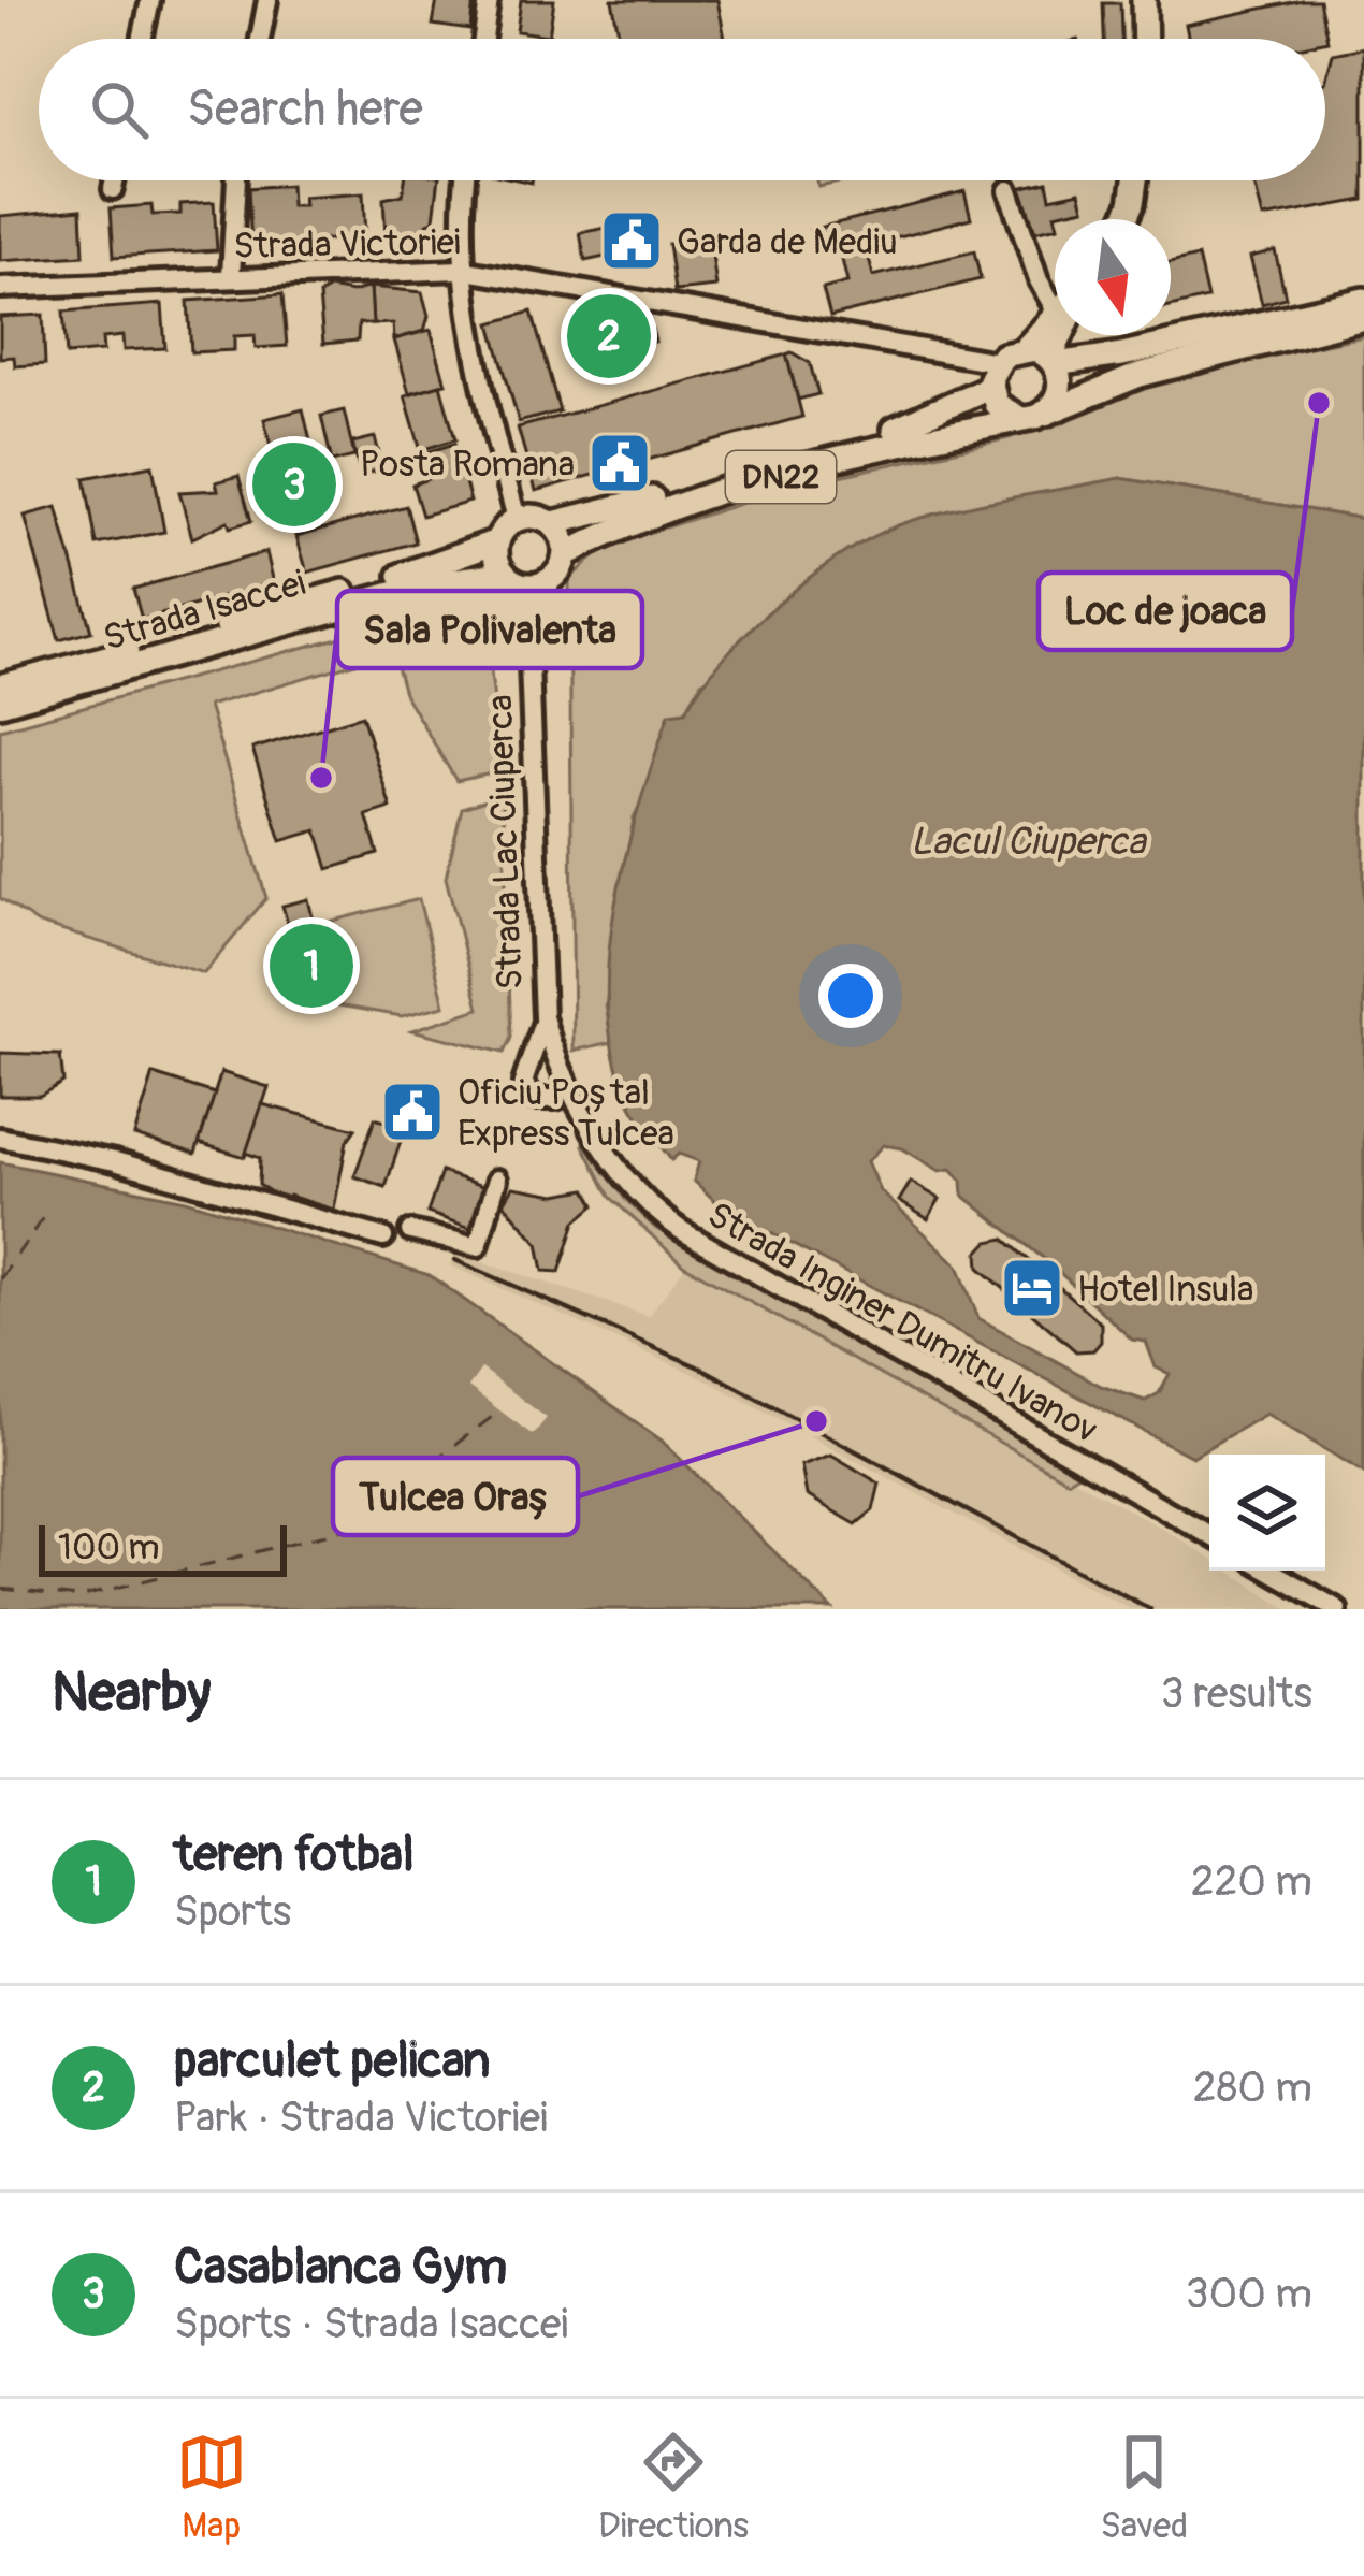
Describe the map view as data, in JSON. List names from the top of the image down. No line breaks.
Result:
{"streets":{"main road":["DN22","Strada Isaccei"],"street":["Strada Victoriei","Strada Lac Ciuperca","Strada Inginer Dumitru Ivanov"]},"crossings":[["Strada Victoriei","DN22"],["DN22","Strada Isaccei"],["DN22","Strada Lac Ciuperca"],["Strada Isaccei","Strada Lac Ciuperca"],["Strada Lac Ciuperca","Strada Inginer Dumitru Ivanov"]],"water":["Lacul Ciuperca"],"places":{"public building":["Garda de Mediu","Posta Romana","Oficiu Poștal Express Tulcea"],"other":["Loc de joaca","Sala Polivalenta","Tulcea Oraș"],"hotel":["Hotel Insula"]},"scale_bar":"100 m","north":"bottom","page":{"search":"Search here","pins":["2","3","1"],"scale":"100 m","heading":["Nearby","3 results"],"list":[{"mark":"1","name":"teren fotbal","note":"Sports","value":"220 m"},{"mark":"2","name":"parculet pelican","note":"Park · Strada Victoriei","value":"280 m"},{"mark":"3","name":"Casablanca Gym","note":"Sports · Strada Isaccei","value":"300 m"}],"nav":["Map","Directions","Saved"]}}
